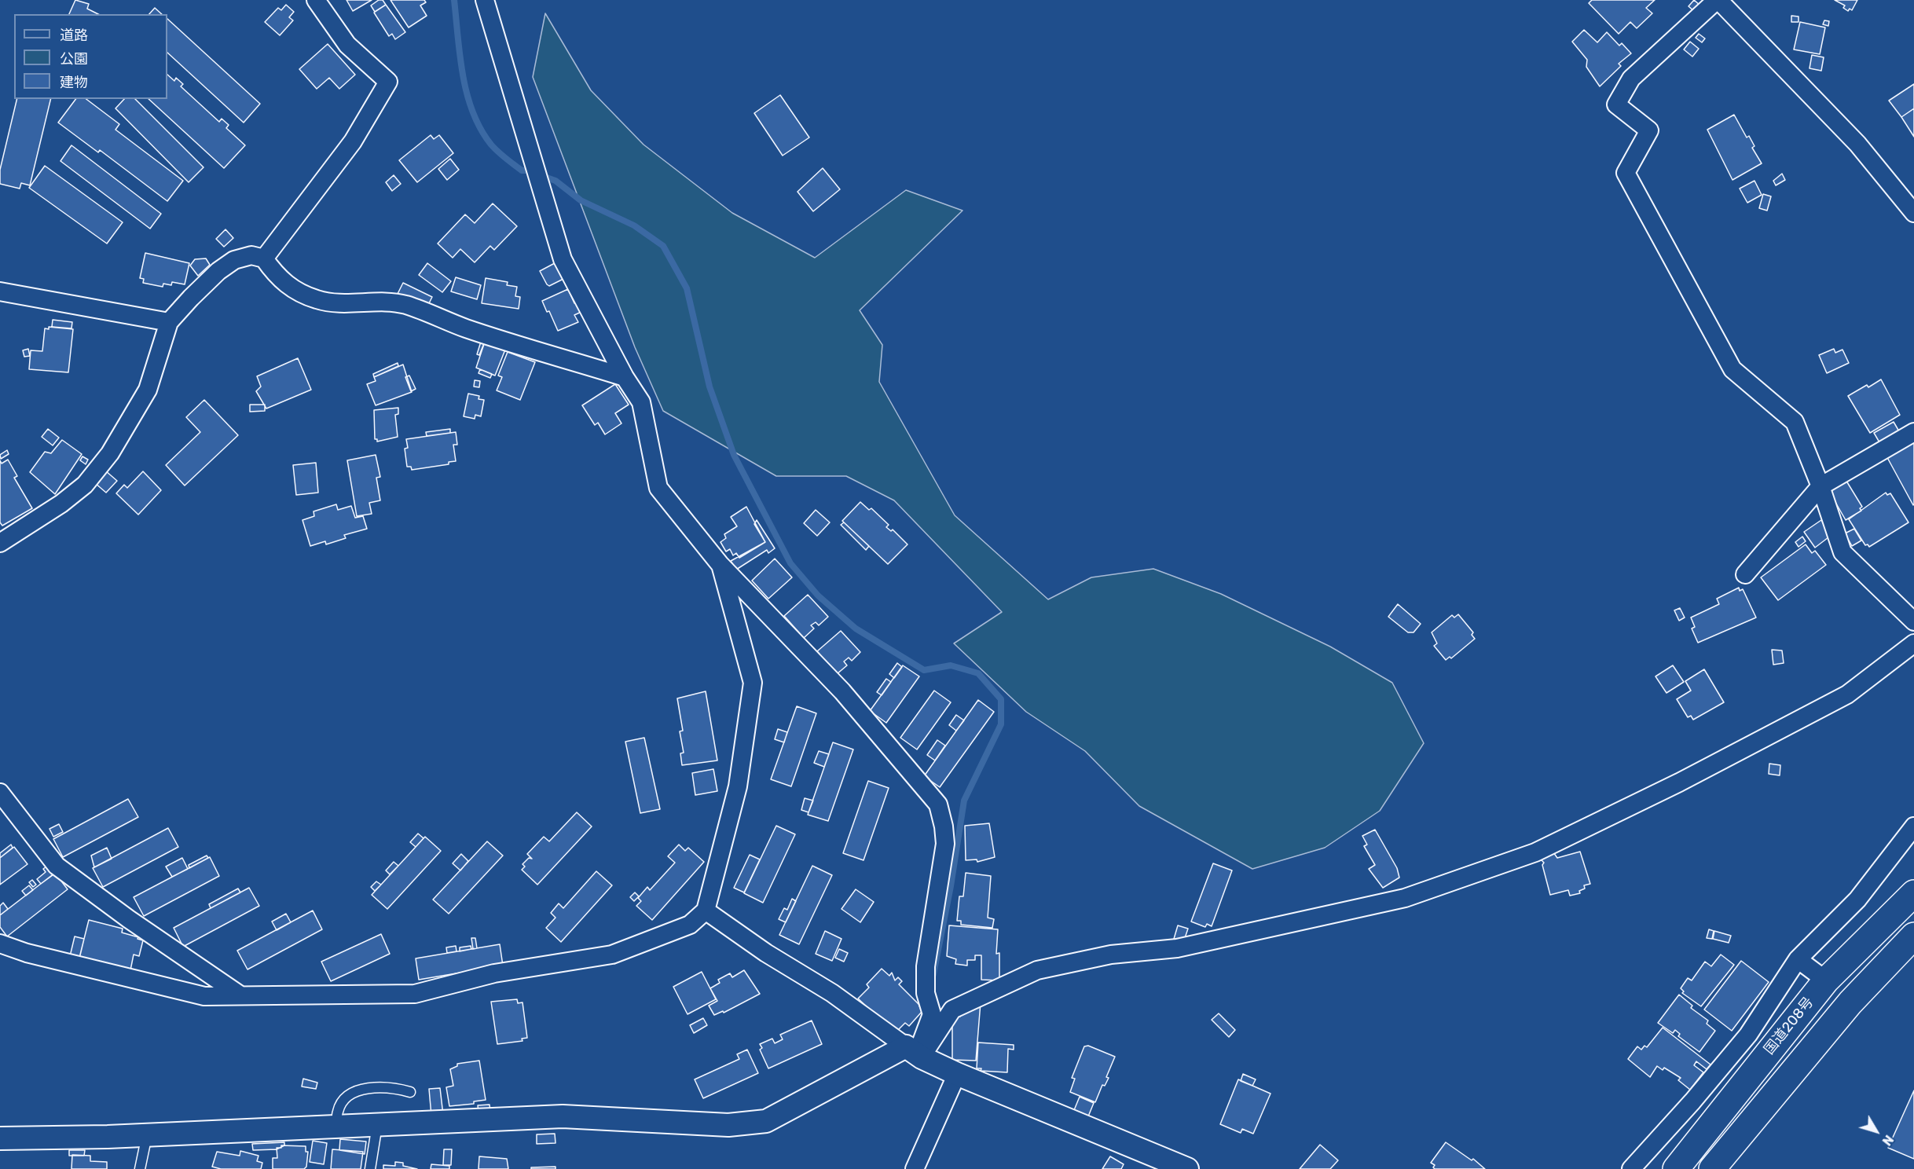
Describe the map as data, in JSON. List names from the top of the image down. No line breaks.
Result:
{"streets":{"highway":["国道208号"]},"legend":["道路","公園","建物"],"north":"bottom right"}
